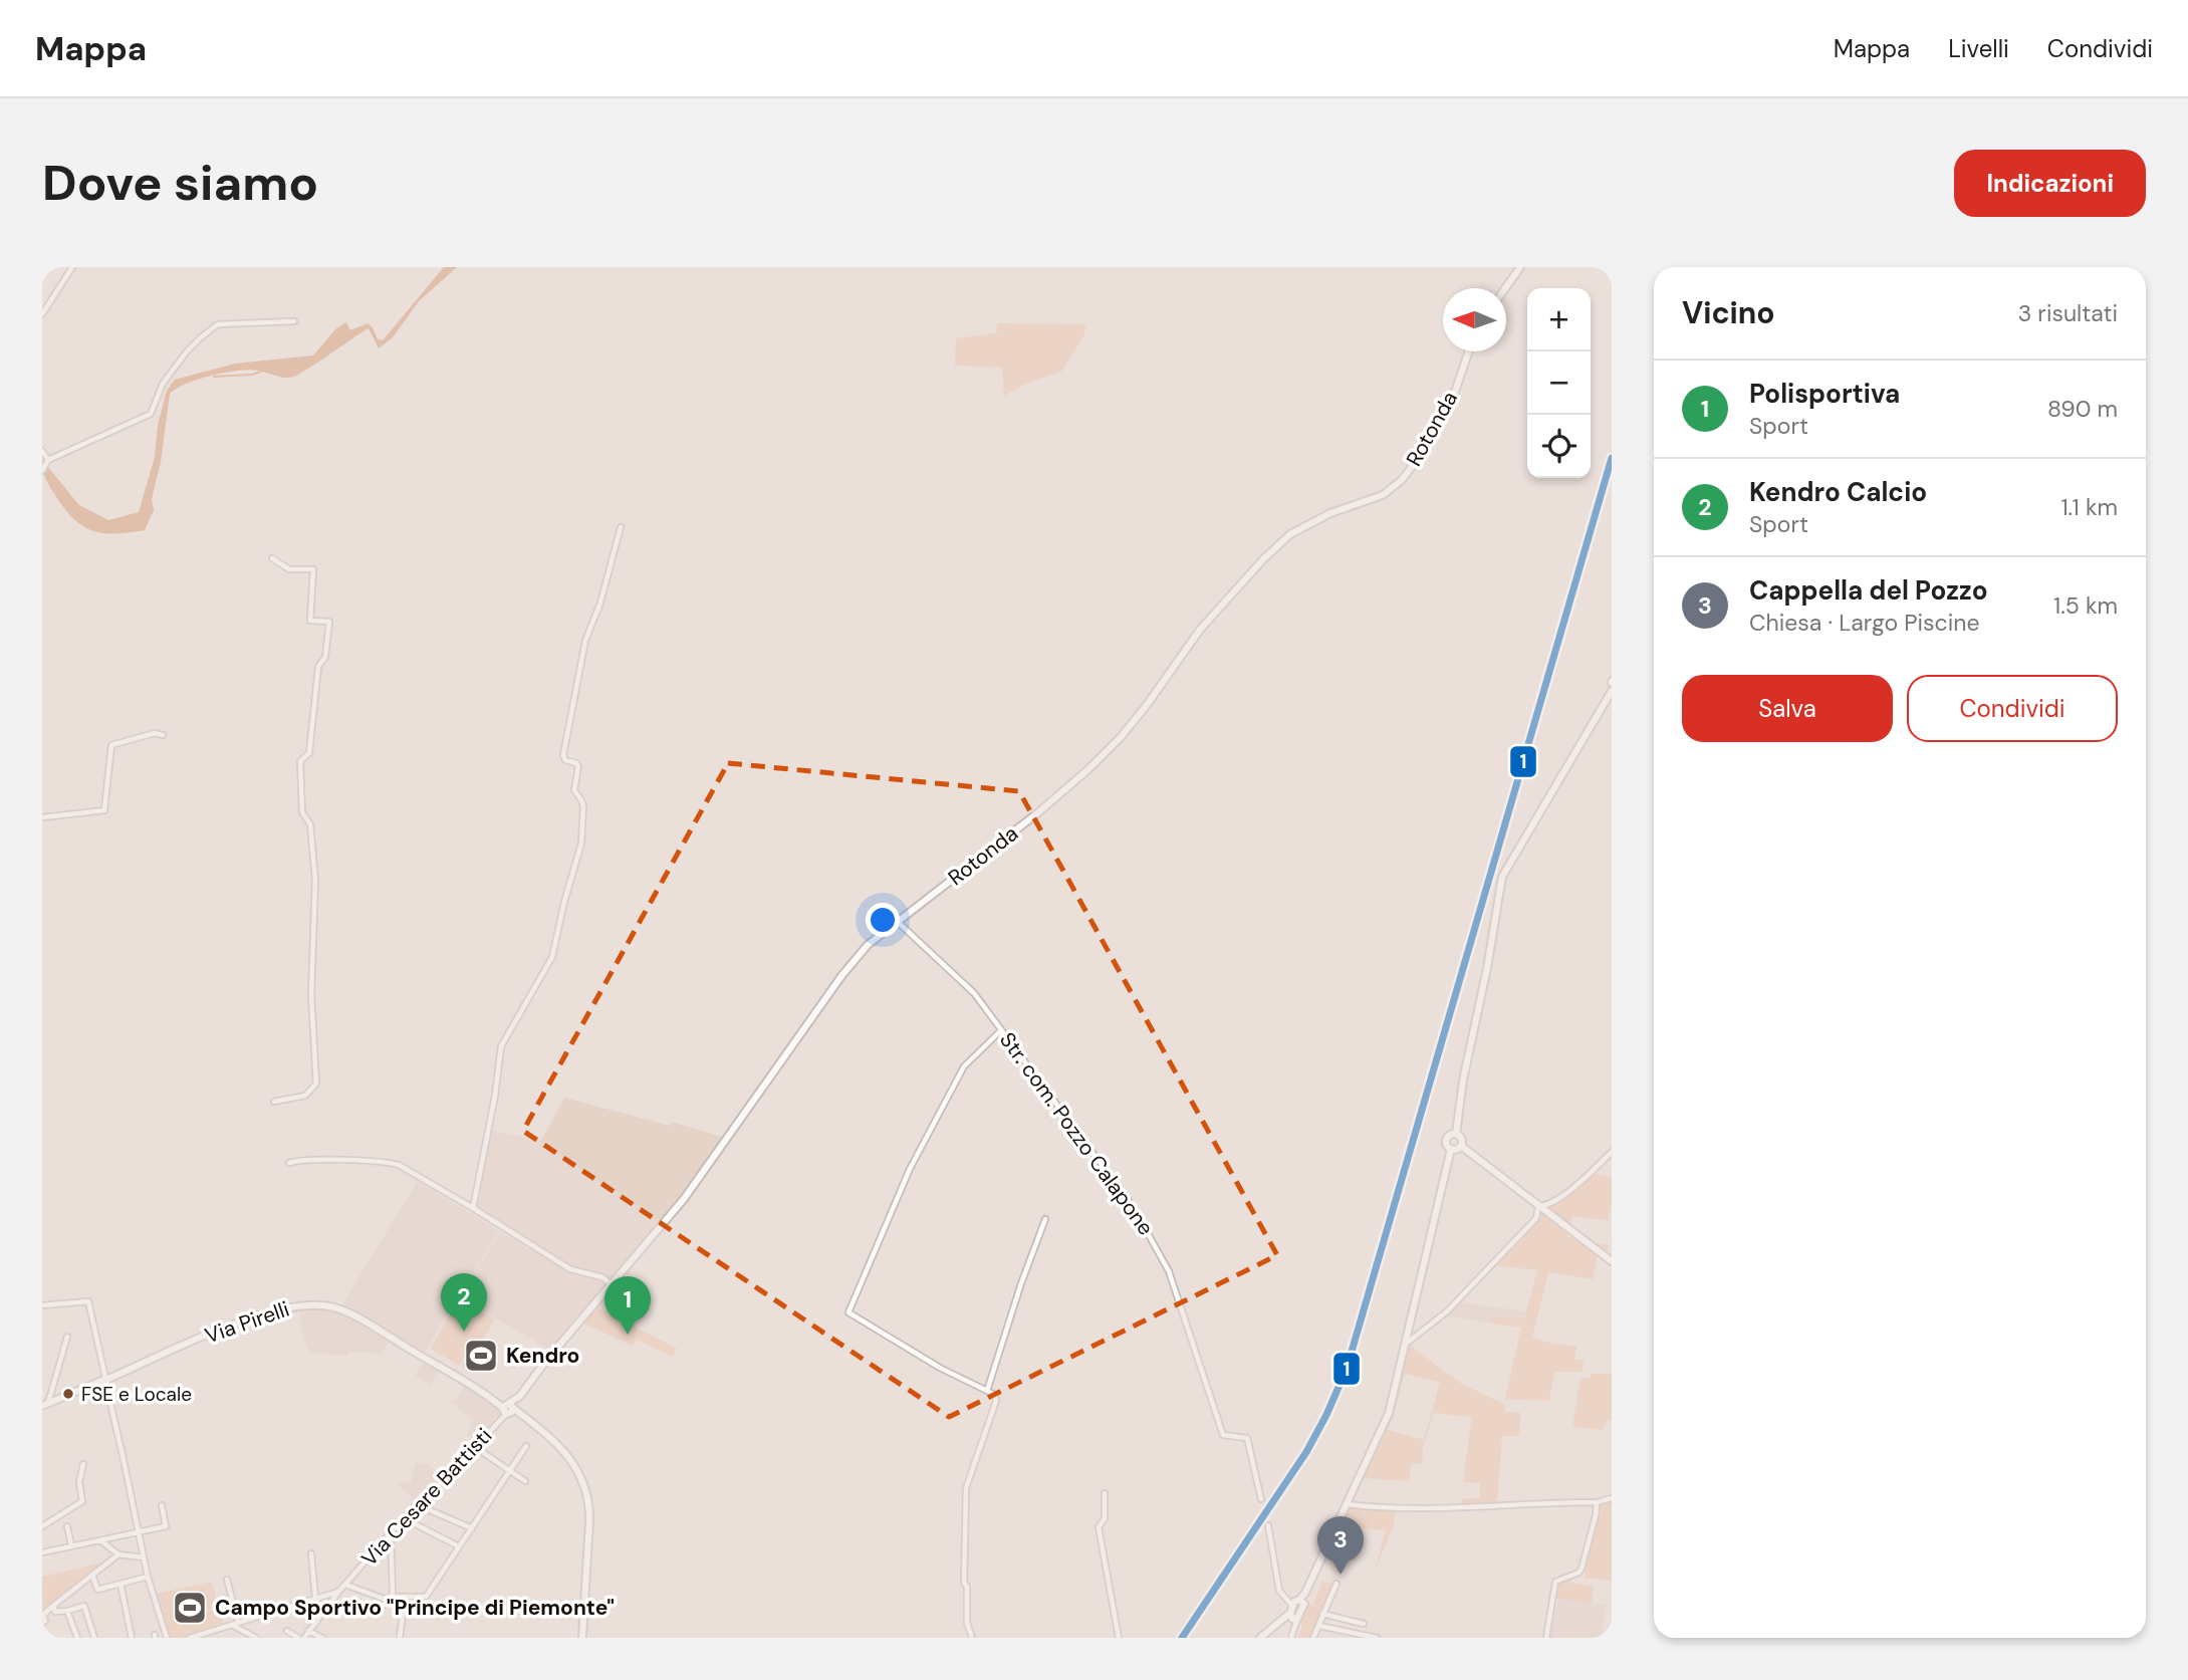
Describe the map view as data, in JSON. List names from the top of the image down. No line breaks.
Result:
{"streets":{"main road":["Rotonda","Via Pirelli"],"street":["Str. com. Pozzo Calapone","Via Cesare Battisti"]},"crossings":[["Rotonda","Str. com. Pozzo Calapone"],["Rotonda","Via Pirelli"],["Rotonda","Via Cesare Battisti"],["Via Pirelli","Via Cesare Battisti"]],"places":{"sports":["Kendro","Campo Sportivo \"Principe di Piemonte\""],"other":["FSE e Locale"]},"lines":["transit line 1"],"north":"left","page":{"header":"Mappa","nav":["Mappa","Livelli","Condividi"],"buttons":["Indicazioni",["Salva","Condividi"]],"title":"Dove siamo","heading":["Vicino","3 risultati"],"map_buttons":["+","−"],"list":[{"mark":"1","name":"Polisportiva","note":"Sport","value":"890 m"},{"mark":"2","name":"Kendro Calcio","note":"Sport","value":"1.1 km"},{"mark":"3","name":"Cappella del Pozzo","note":"Chiesa · Largo Piscine","value":"1.5 km"}],"pins":["2","1","3"]}}
